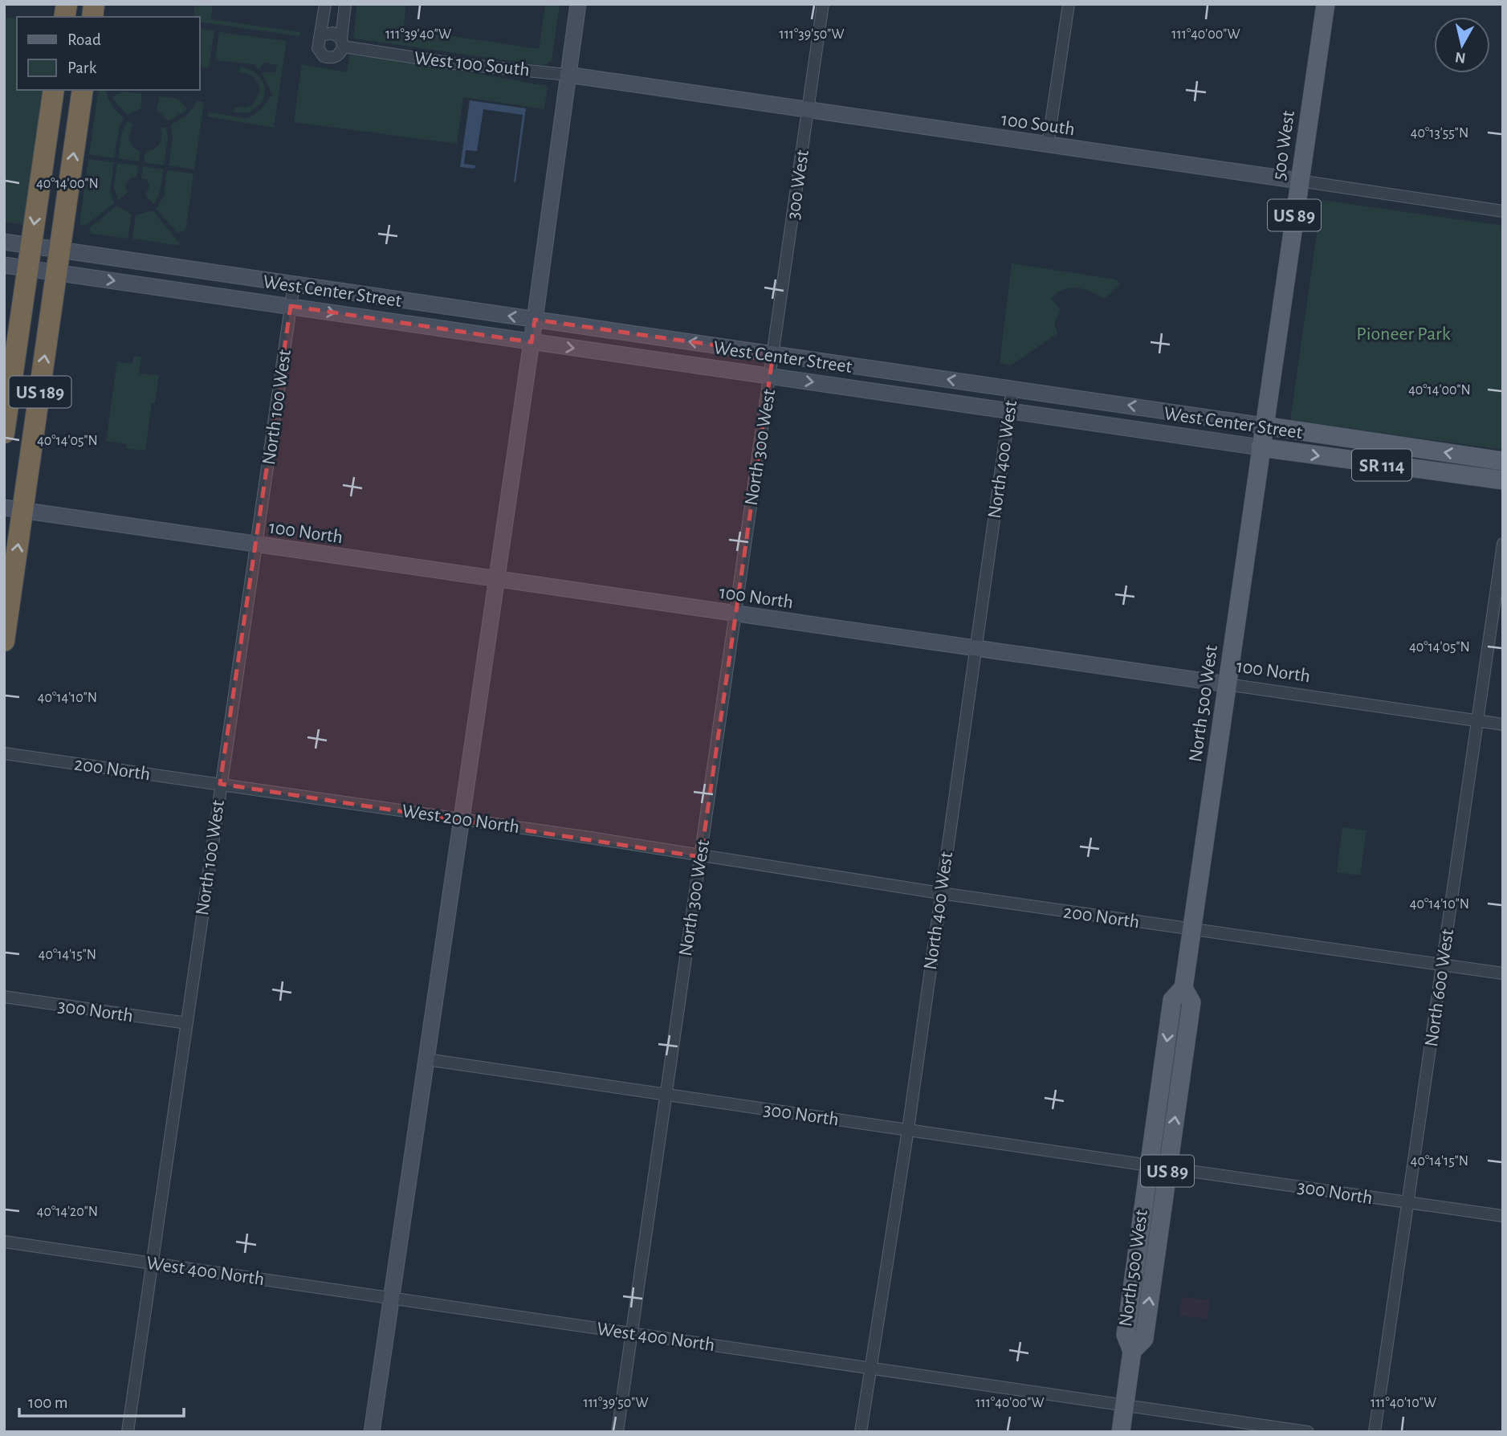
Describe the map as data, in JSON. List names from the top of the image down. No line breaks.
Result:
{"streets":{"highway":["US 189"],"main road":["100 South","500 West","US 89","West Center Street","SR 114","100 North","North 500 West"],"street":["West 100 South","300 West","North 100 West","North 300 West","North 400 West","200 North","West 200 North","North 600 West","300 North","West 400 North"]},"crossings":[["West 100 South","100 South"],["100 South","500 West"],["100 South","300 West"],["500 West","West Center Street"],["500 West","North 500 West"],["300 West","West Center Street"],["300 West","North 300 West"],["West Center Street","US 189"],["West Center Street","North 100 West"],["West Center Street","North 300 West"],["West Center Street","North 400 West"],["West Center Street","North 500 West"],["US 189","100 North"],["North 100 West","100 North"],["North 100 West","200 North"],["North 100 West","West 200 North"],["North 100 West","300 North"],["North 100 West","West 400 North"],["North 300 West","100 North"],["North 300 West","200 North"],["North 300 West","West 200 North"],["North 300 West","300 North"],["North 300 West","West 400 North"],["North 400 West","100 North"],["North 400 West","200 North"],["North 400 West","300 North"],["North 400 West","West 400 North"],["100 North","North 500 West"],["100 North","North 600 West"],["North 500 West","200 North"],["North 500 West","300 North"],["North 500 West","West 400 North"],["200 North","West 200 North"],["200 North","North 600 West"],["North 600 West","300 North"]],"parks":["Pioneer Park"],"legend":["Road","Park"],"scale_bar":"100 m","north":"bottom","coordinates":["111°39'40\"W","111°39'50\"W","111°40'00\"W","40°13'55\"N","40°14'00\"N","40°14'05\"N","40°14'10\"N","40°14'15\"N","40°14'20\"N","111°40'10\"W"]}
